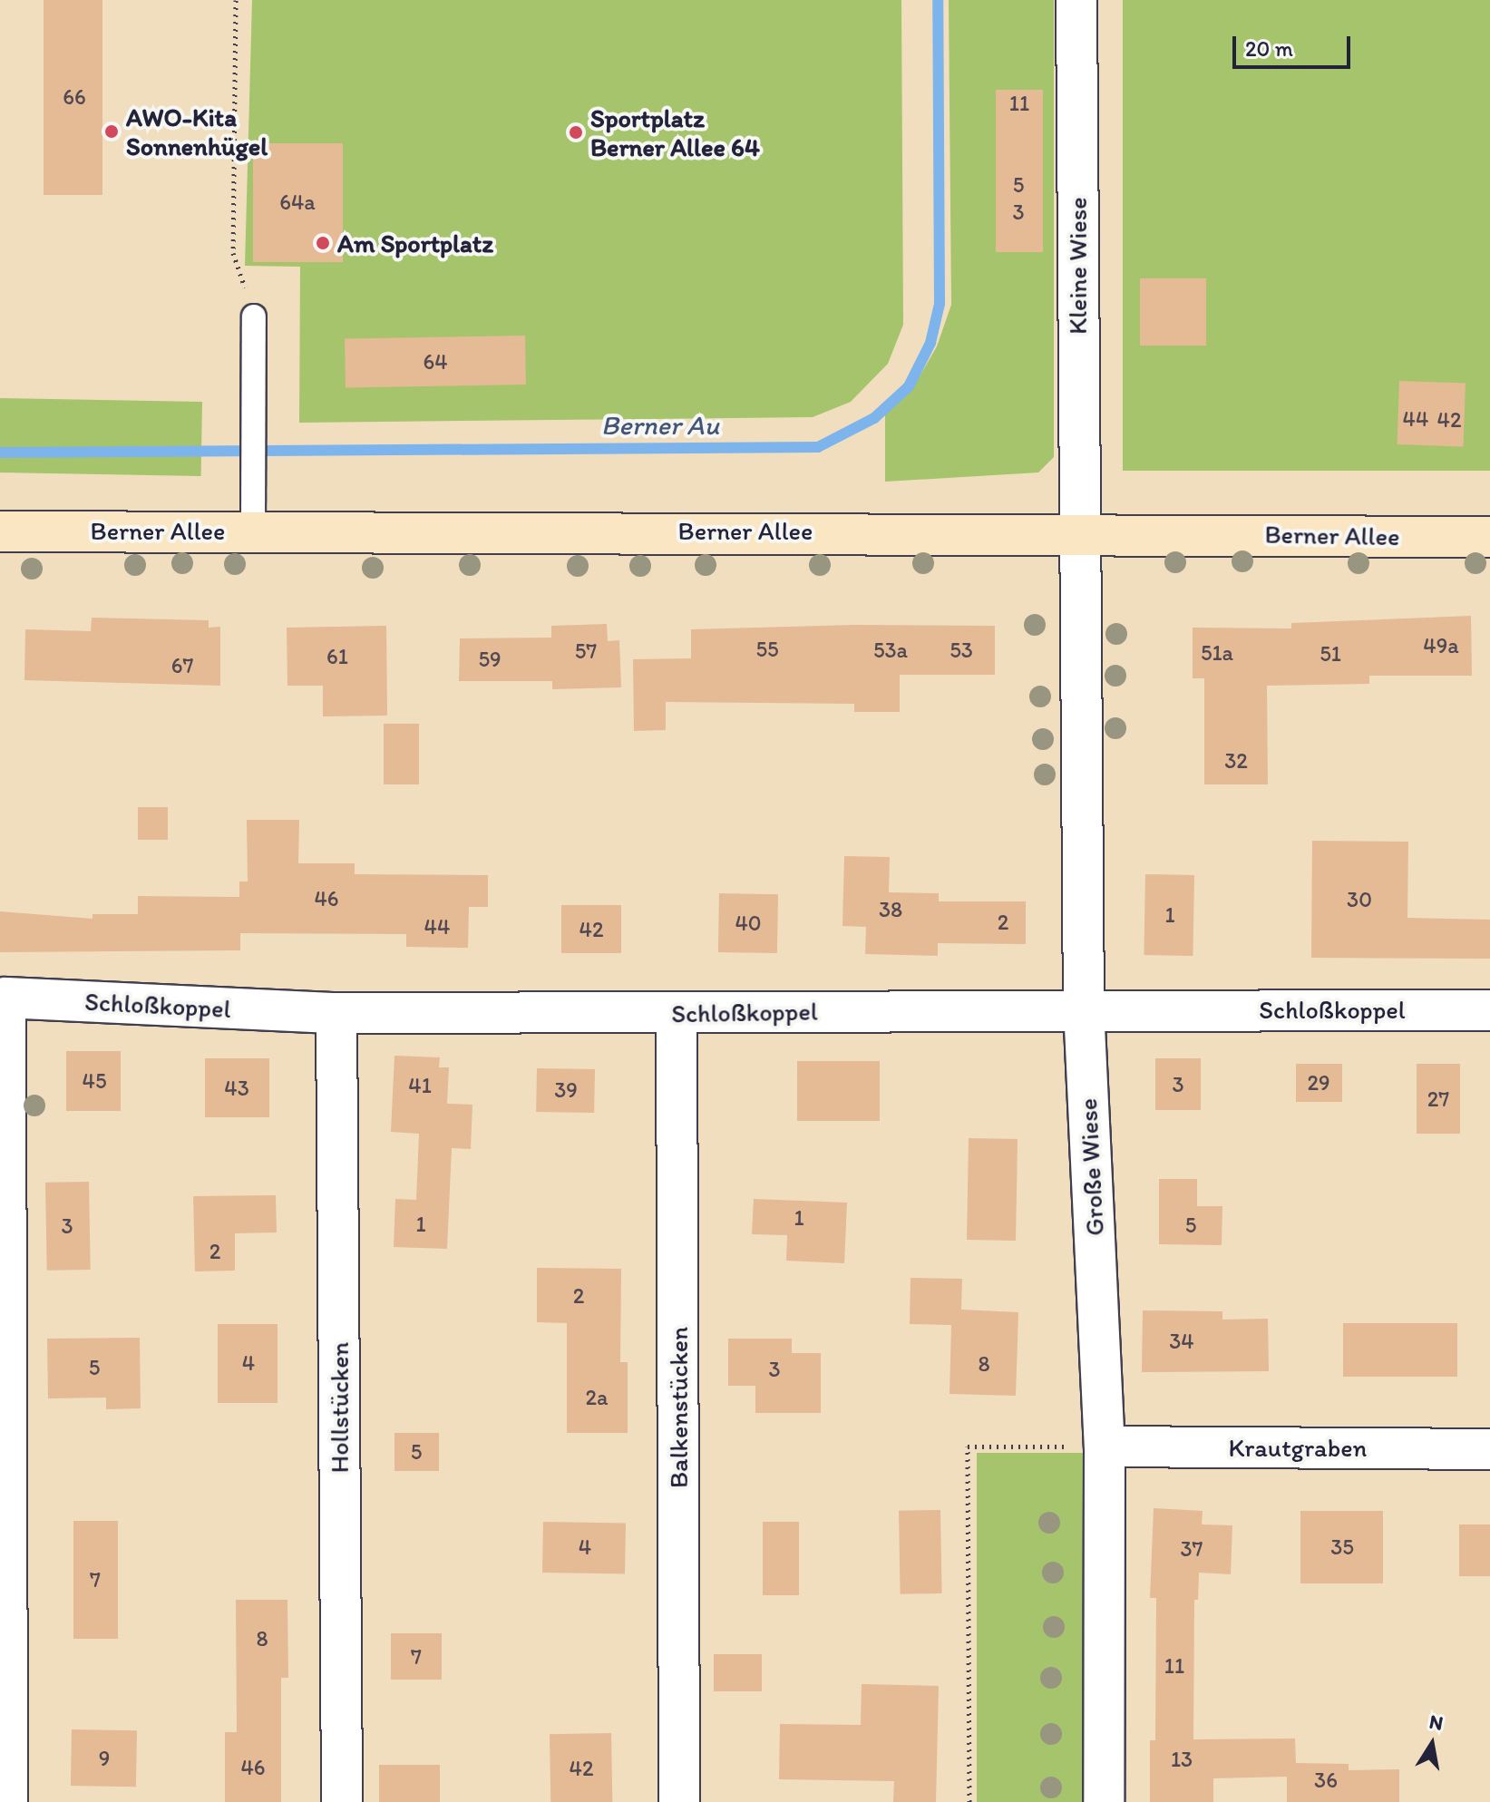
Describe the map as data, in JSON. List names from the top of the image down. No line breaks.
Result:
{"streets":{"street":["Kleine Wiese","Berner Allee","Schloßkoppel","Große Wiese","Hollstücken","Balkenstücken","Krautgraben"]},"crossings":[["Kleine Wiese","Berner Allee"],["Kleine Wiese","Große Wiese"],["Berner Allee","Große Wiese"],["Schloßkoppel","Große Wiese"],["Schloßkoppel","Hollstücken"],["Schloßkoppel","Balkenstücken"],["Große Wiese","Krautgraben"]],"water":["Berner Au"],"places":["AWO-Kita Sonnenhügel","Sportplatz Berner Allee 64","Am Sportplatz"],"house_numbers":["66","11","5","64a","3","64","44","42","49a","55","53a","53","57","51a","51","61","59","67","32","46","30","38","1","2","40","44","42","45","29","3","41","43","39","27","1","1","5","3","2","2","34","4","8","5","3","2a","5","4","35","37","7","8","7","11","9","13","46","42","36"],"scale_bar":"20 m","north":"top"}
